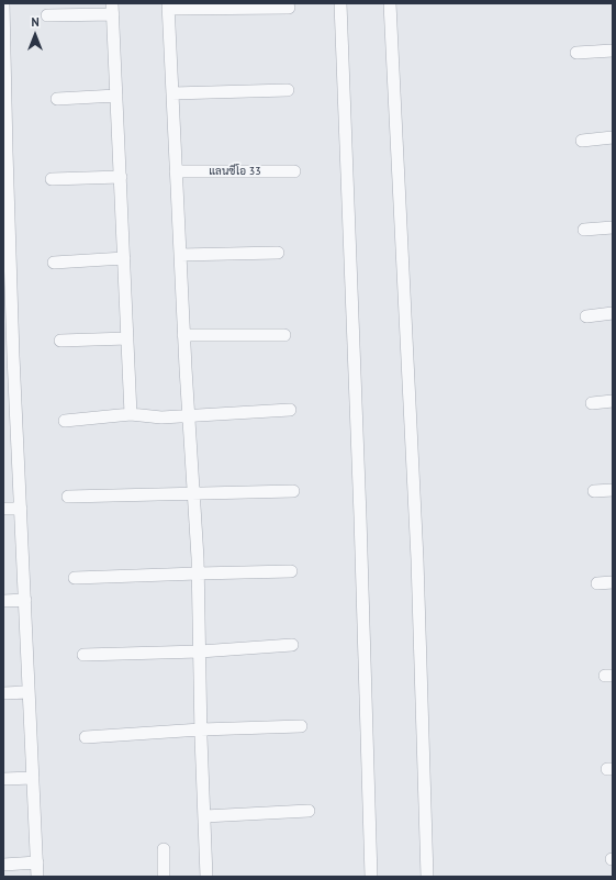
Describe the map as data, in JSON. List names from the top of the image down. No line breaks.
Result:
{"streets":{"street":["แลนซีโอ 33"]},"north":"top"}
